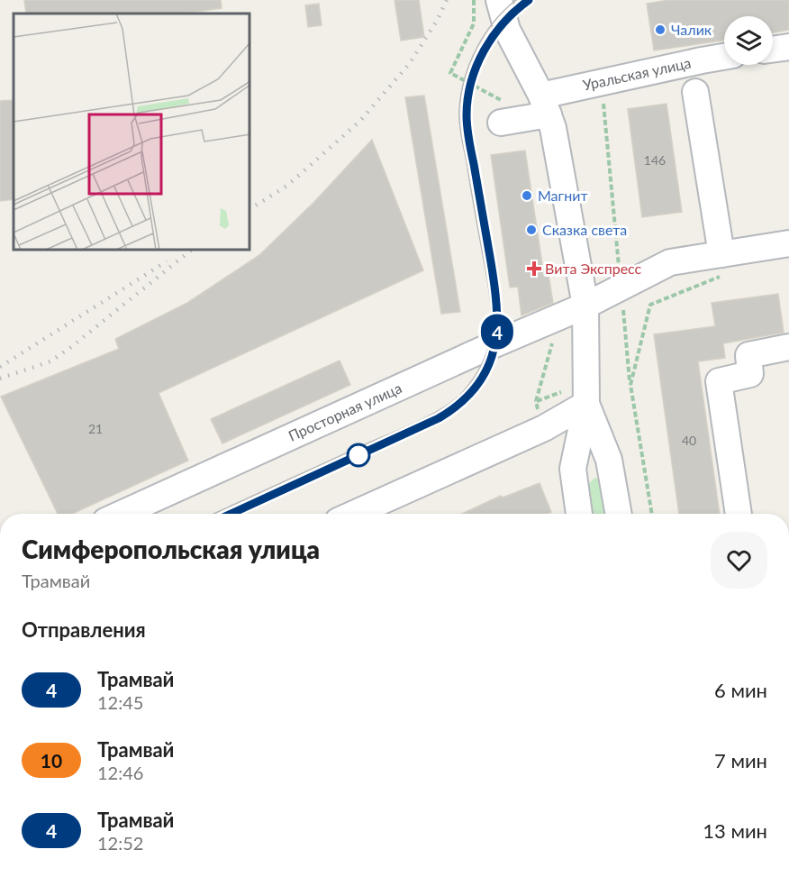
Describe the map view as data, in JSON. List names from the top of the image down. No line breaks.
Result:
{"streets":{"street":["Уральская улица","Просторная улица"]},"places":{"other":["Чалик","Магнит","Сказка света"],"health":["Вита Экспресс"]},"lines":["tram line 4"],"house_numbers":["146","21","40"],"page":{"on_map":"4","heading":[["Симферопольская улица","Трамвай"],"Отправления"],"list":[{"mark":"4","name":"Трамвай","note":"12:45","value":"6 мин"},{"mark":"10","name":"Трамвай","note":"12:46","value":"7 мин"},{"mark":"4","name":"Трамвай","note":"12:52","value":"13 мин"}]}}
